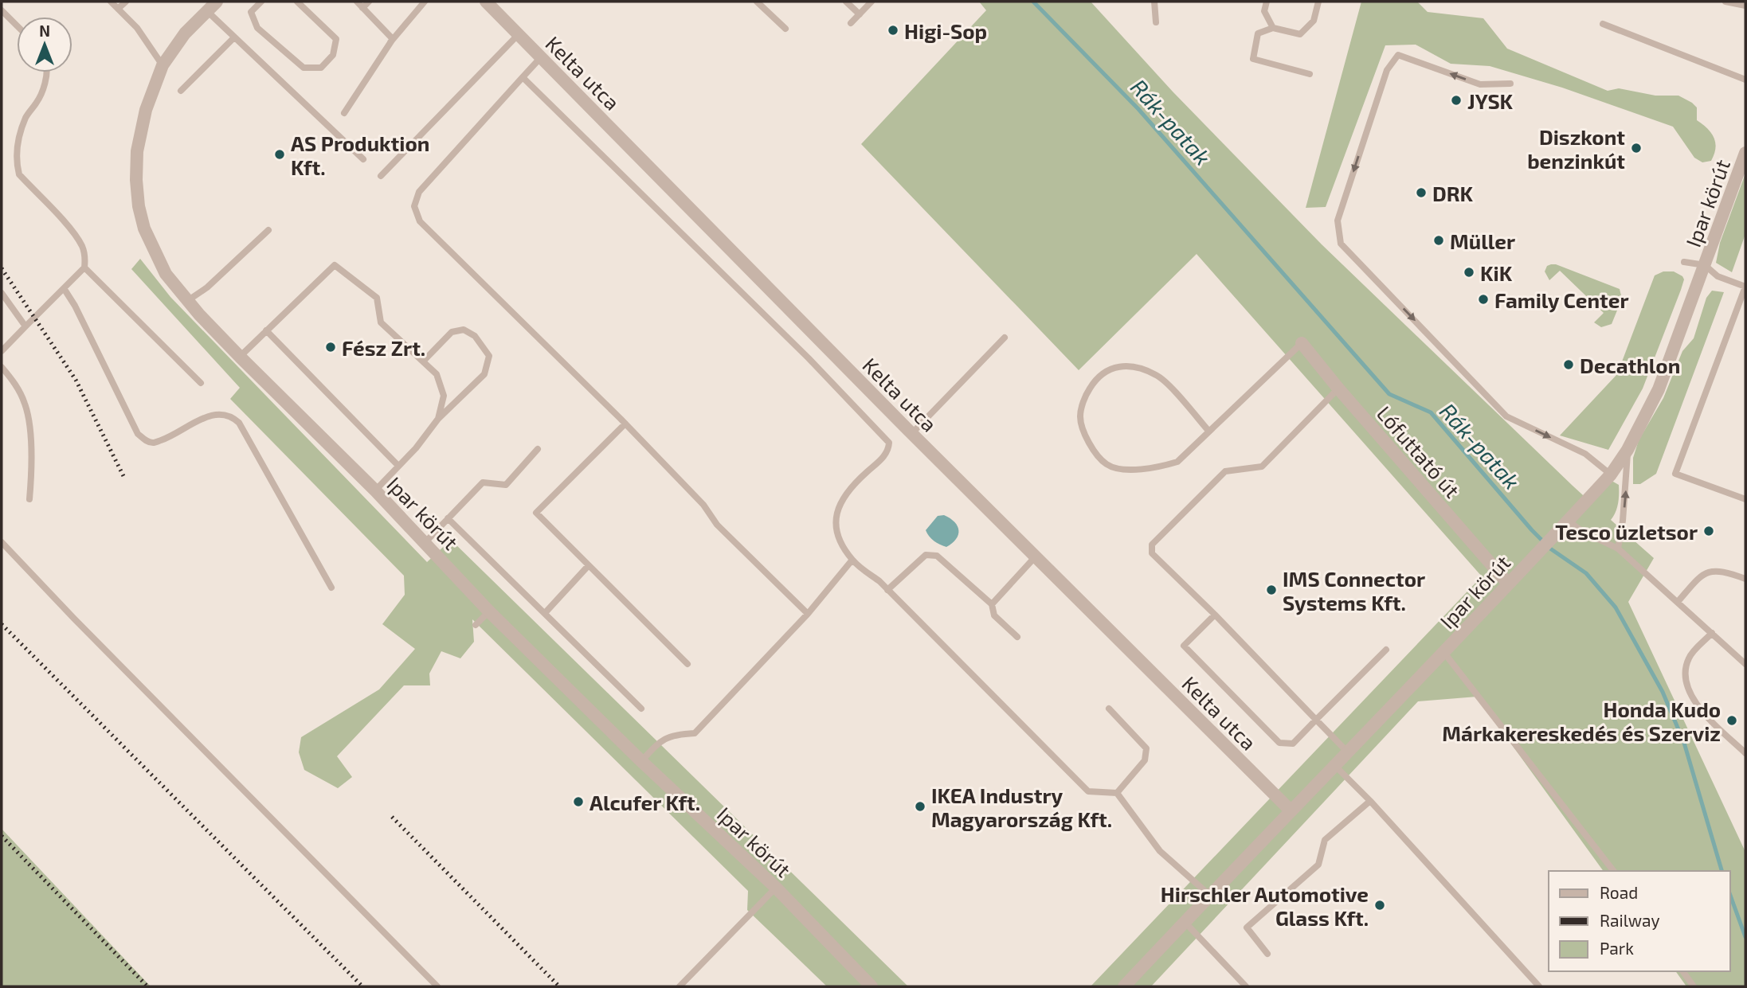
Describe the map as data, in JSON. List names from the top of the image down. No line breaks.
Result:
{"streets":{"street":["Kelta utca","Ipar körút","Lófuttató út"]},"crossings":[["Kelta utca","Ipar körút"],["Ipar körút","Lófuttató út"]],"water":["Rák-patak"],"places":["Higi-Sop","JYSK","Diszkont benzinkút","AS Produktion Kft.","DRK","Müller","KiK","Family Center","Fész Zrt.","Decathlon","Tesco üzletsor","IMS Connector Systems Kft.","Honda Kudo Márkakereskedés és Szerviz","Alcufer Kft.","IKEA Industry Magyarország Kft.","Hirschler Automotive Glass Kft."],"legend":["Road","Railway","Park"],"north":"top"}
